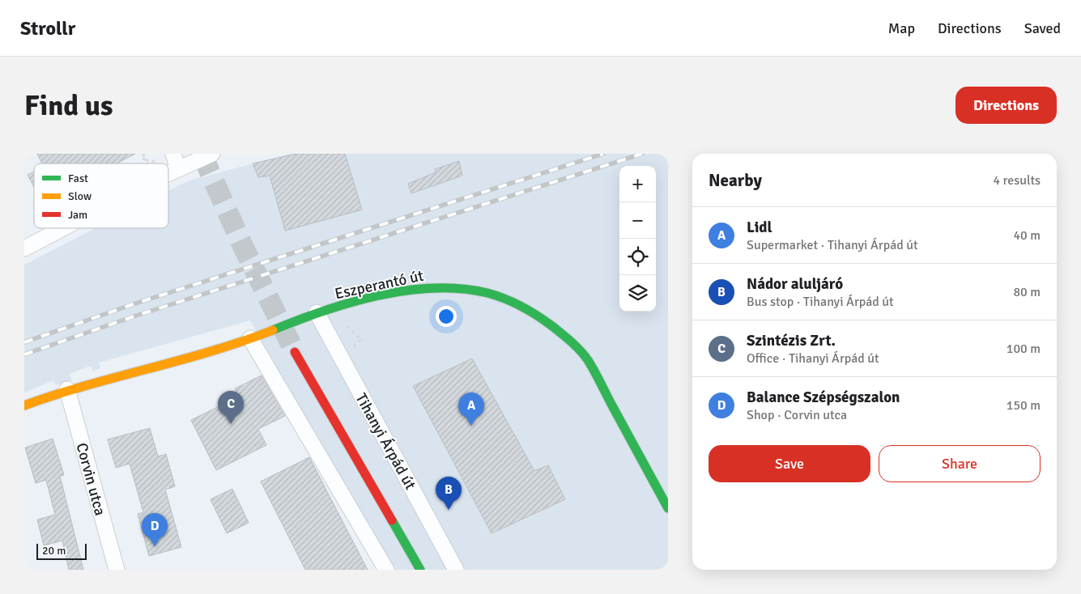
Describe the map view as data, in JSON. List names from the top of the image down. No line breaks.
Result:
{"streets":{"street":["Eszperantó út","Tihanyi Árpád út","Corvin utca"]},"crossings":[["Eszperantó út","Tihanyi Árpád út"],["Eszperantó út","Corvin utca"]],"legend":["Fast","Slow","Jam"],"scale_bar":"20 m","page":{"header":"Strollr","nav":["Map","Directions","Saved"],"buttons":["Directions",["Save","Share"]],"title":"Find us","heading":["Nearby","4 results"],"map_buttons":["+","−"],"list":[{"mark":"A","name":"Lidl","note":"Supermarket · Tihanyi Árpád út","value":"40 m"},{"mark":"B","name":"Nádor aluljáró","note":"Bus stop · Tihanyi Árpád út","value":"80 m"},{"mark":"C","name":"Szintézis Zrt.","note":"Office · Tihanyi Árpád út","value":"100 m"},{"mark":"D","name":"Balance Szépségszalon","note":"Shop · Corvin utca","value":"150 m"}],"pins":["C","A","B","D"],"scale":"20 m"}}
